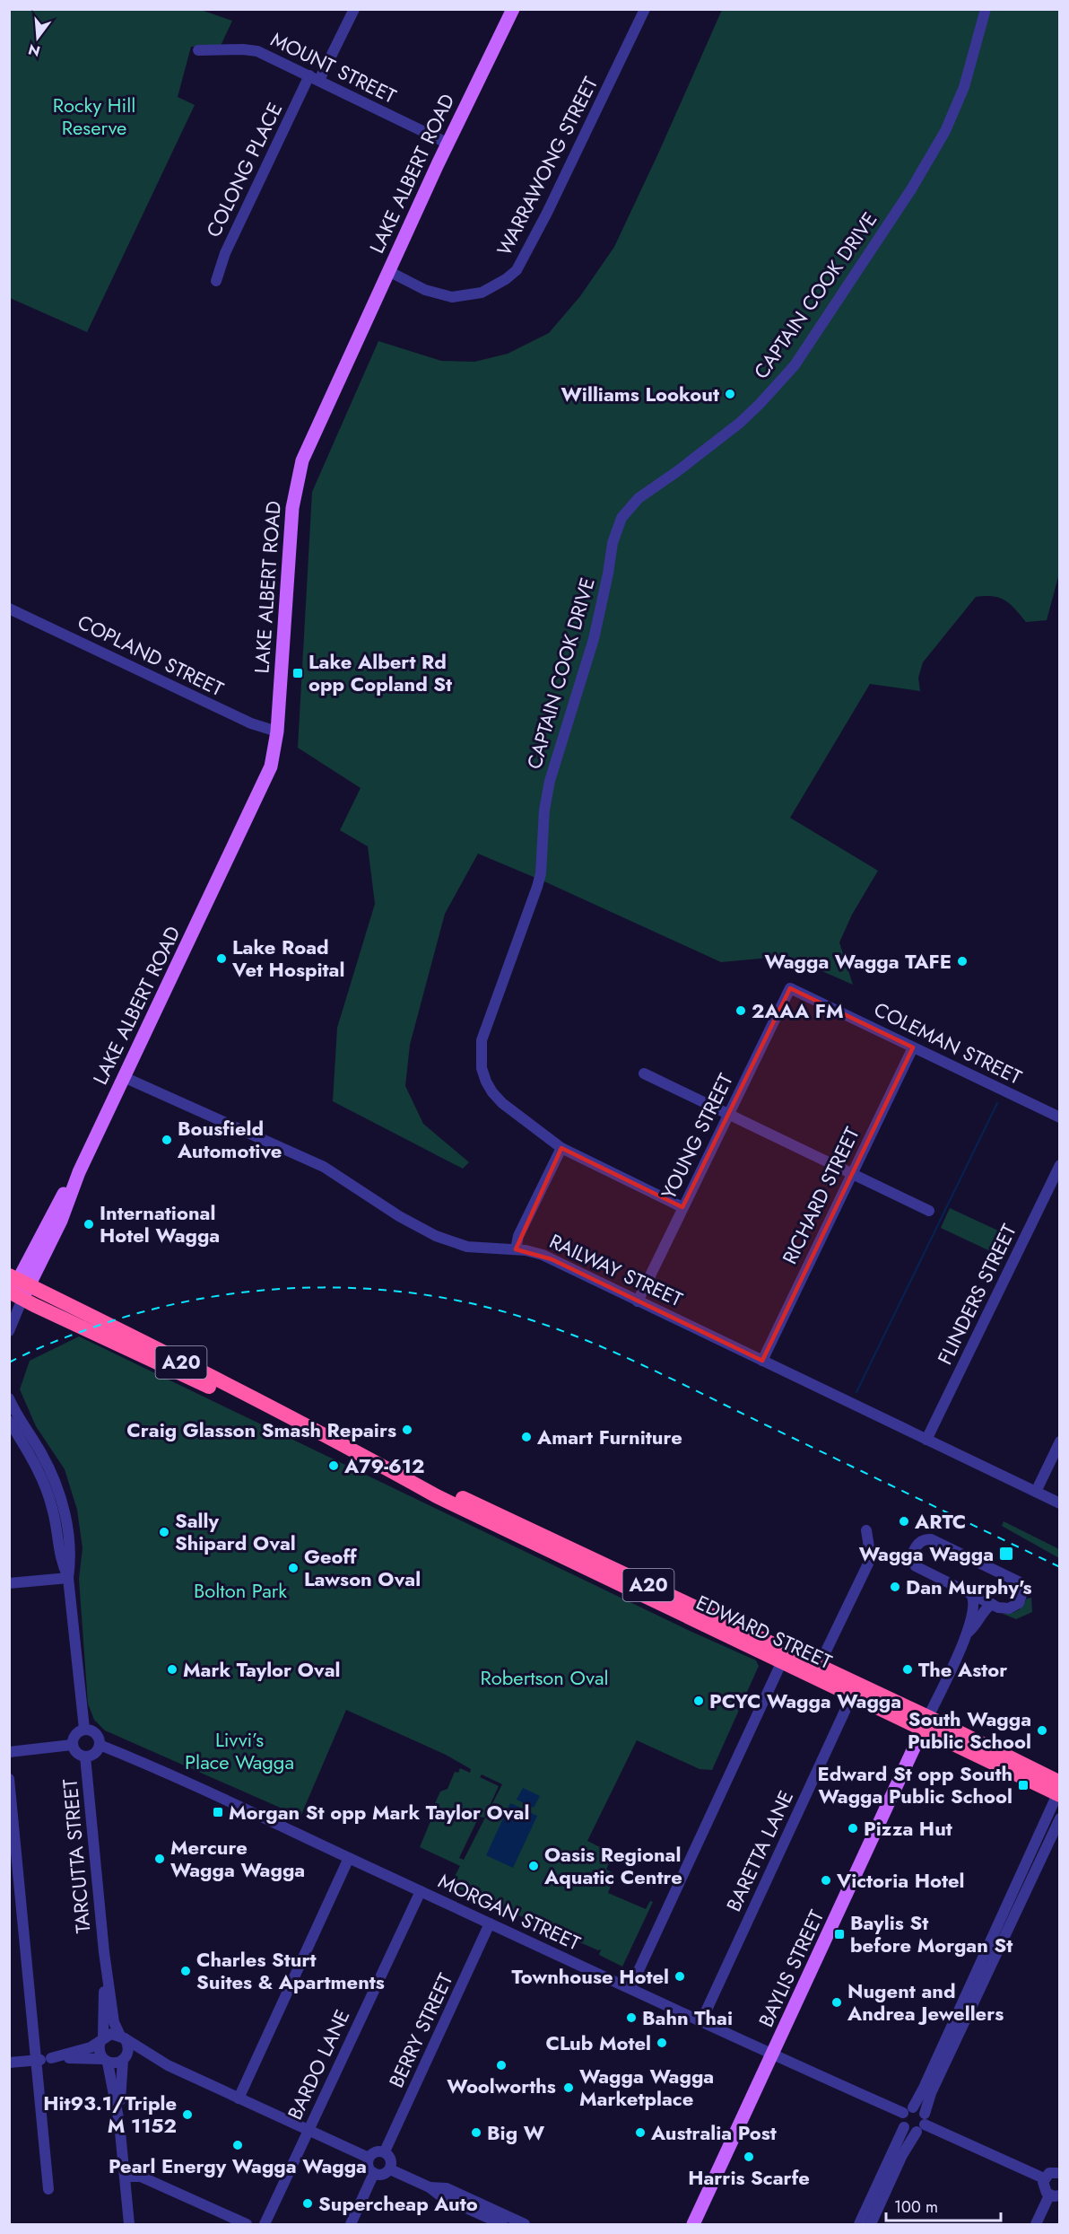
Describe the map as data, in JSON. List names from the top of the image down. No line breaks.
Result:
{"streets":{"highway":["A20","EDWARD STREET"],"main road":["LAKE ALBERT ROAD","BAYLIS STREET"],"street":["MOUNT STREET","WARRAWONG STREET","COLONG PLACE","CAPTAIN COOK DRIVE","COPLAND STREET","COLEMAN STREET","YOUNG STREET","RICHARD STREET","RAILWAY STREET","FLINDERS STREET","BARETTA LANE","TARCUTTA STREET","MORGAN STREET","BERRY STREET","BARDO LANE"]},"crossings":[["MOUNT STREET","COLONG PLACE"],["MOUNT STREET","LAKE ALBERT ROAD"],["WARRAWONG STREET","LAKE ALBERT ROAD"],["LAKE ALBERT ROAD","COPLAND STREET"],["LAKE ALBERT ROAD","RAILWAY STREET"],["LAKE ALBERT ROAD","EDWARD STREET"],["CAPTAIN COOK DRIVE","YOUNG STREET"],["COLEMAN STREET","YOUNG STREET"],["COLEMAN STREET","RICHARD STREET"],["YOUNG STREET","RAILWAY STREET"],["RICHARD STREET","RAILWAY STREET"],["RAILWAY STREET","FLINDERS STREET"],["EDWARD STREET","BARETTA LANE"],["EDWARD STREET","BAYLIS STREET"],["BARETTA LANE","MORGAN STREET"],["TARCUTTA STREET","MORGAN STREET"],["MORGAN STREET","BAYLIS STREET"],["MORGAN STREET","BERRY STREET"],["MORGAN STREET","BARDO LANE"]],"parks":["Rocky Hill Reserve","Bolton Park","Robertson Oval","Livvi’s Place Wagga"],"places":{"other":["Williams Lookout","Lake Road Vet Hospital","Wagga Wagga TAFE","2AAA FM","Bousfield Automotive","International Hotel Wagga","Craig Glasson Smash Repairs","Amart Furniture","A79-612","ARTC","Sally Shipard Oval","Geoff Lawson Oval","Dan Murphy's","Mark Taylor Oval","The Astor","PCYC Wagga Wagga","South Wagga Public School","Pizza Hut","Mercure Wagga Wagga","Oasis Regional Aquatic Centre","Victoria Hotel","Charles Sturt Suites & Apartments","Townhouse Hotel","Nugent and Andrea Jewellers","Bahn Thai","CLub Motel","Woolworths","Wagga Wagga Marketplace","Hit93.1/Triple M 1152","Big W","Australia Post","Pearl Energy Wagga Wagga","Harris Scarfe","Supercheap Auto"],"transit":["Lake Albert Rd opp Copland St","Wagga Wagga","Edward St opp South Wagga Public School","Morgan St opp Mark Taylor Oval","Baylis St before Morgan St"]},"scale_bar":"100 m","north":"bottom"}
